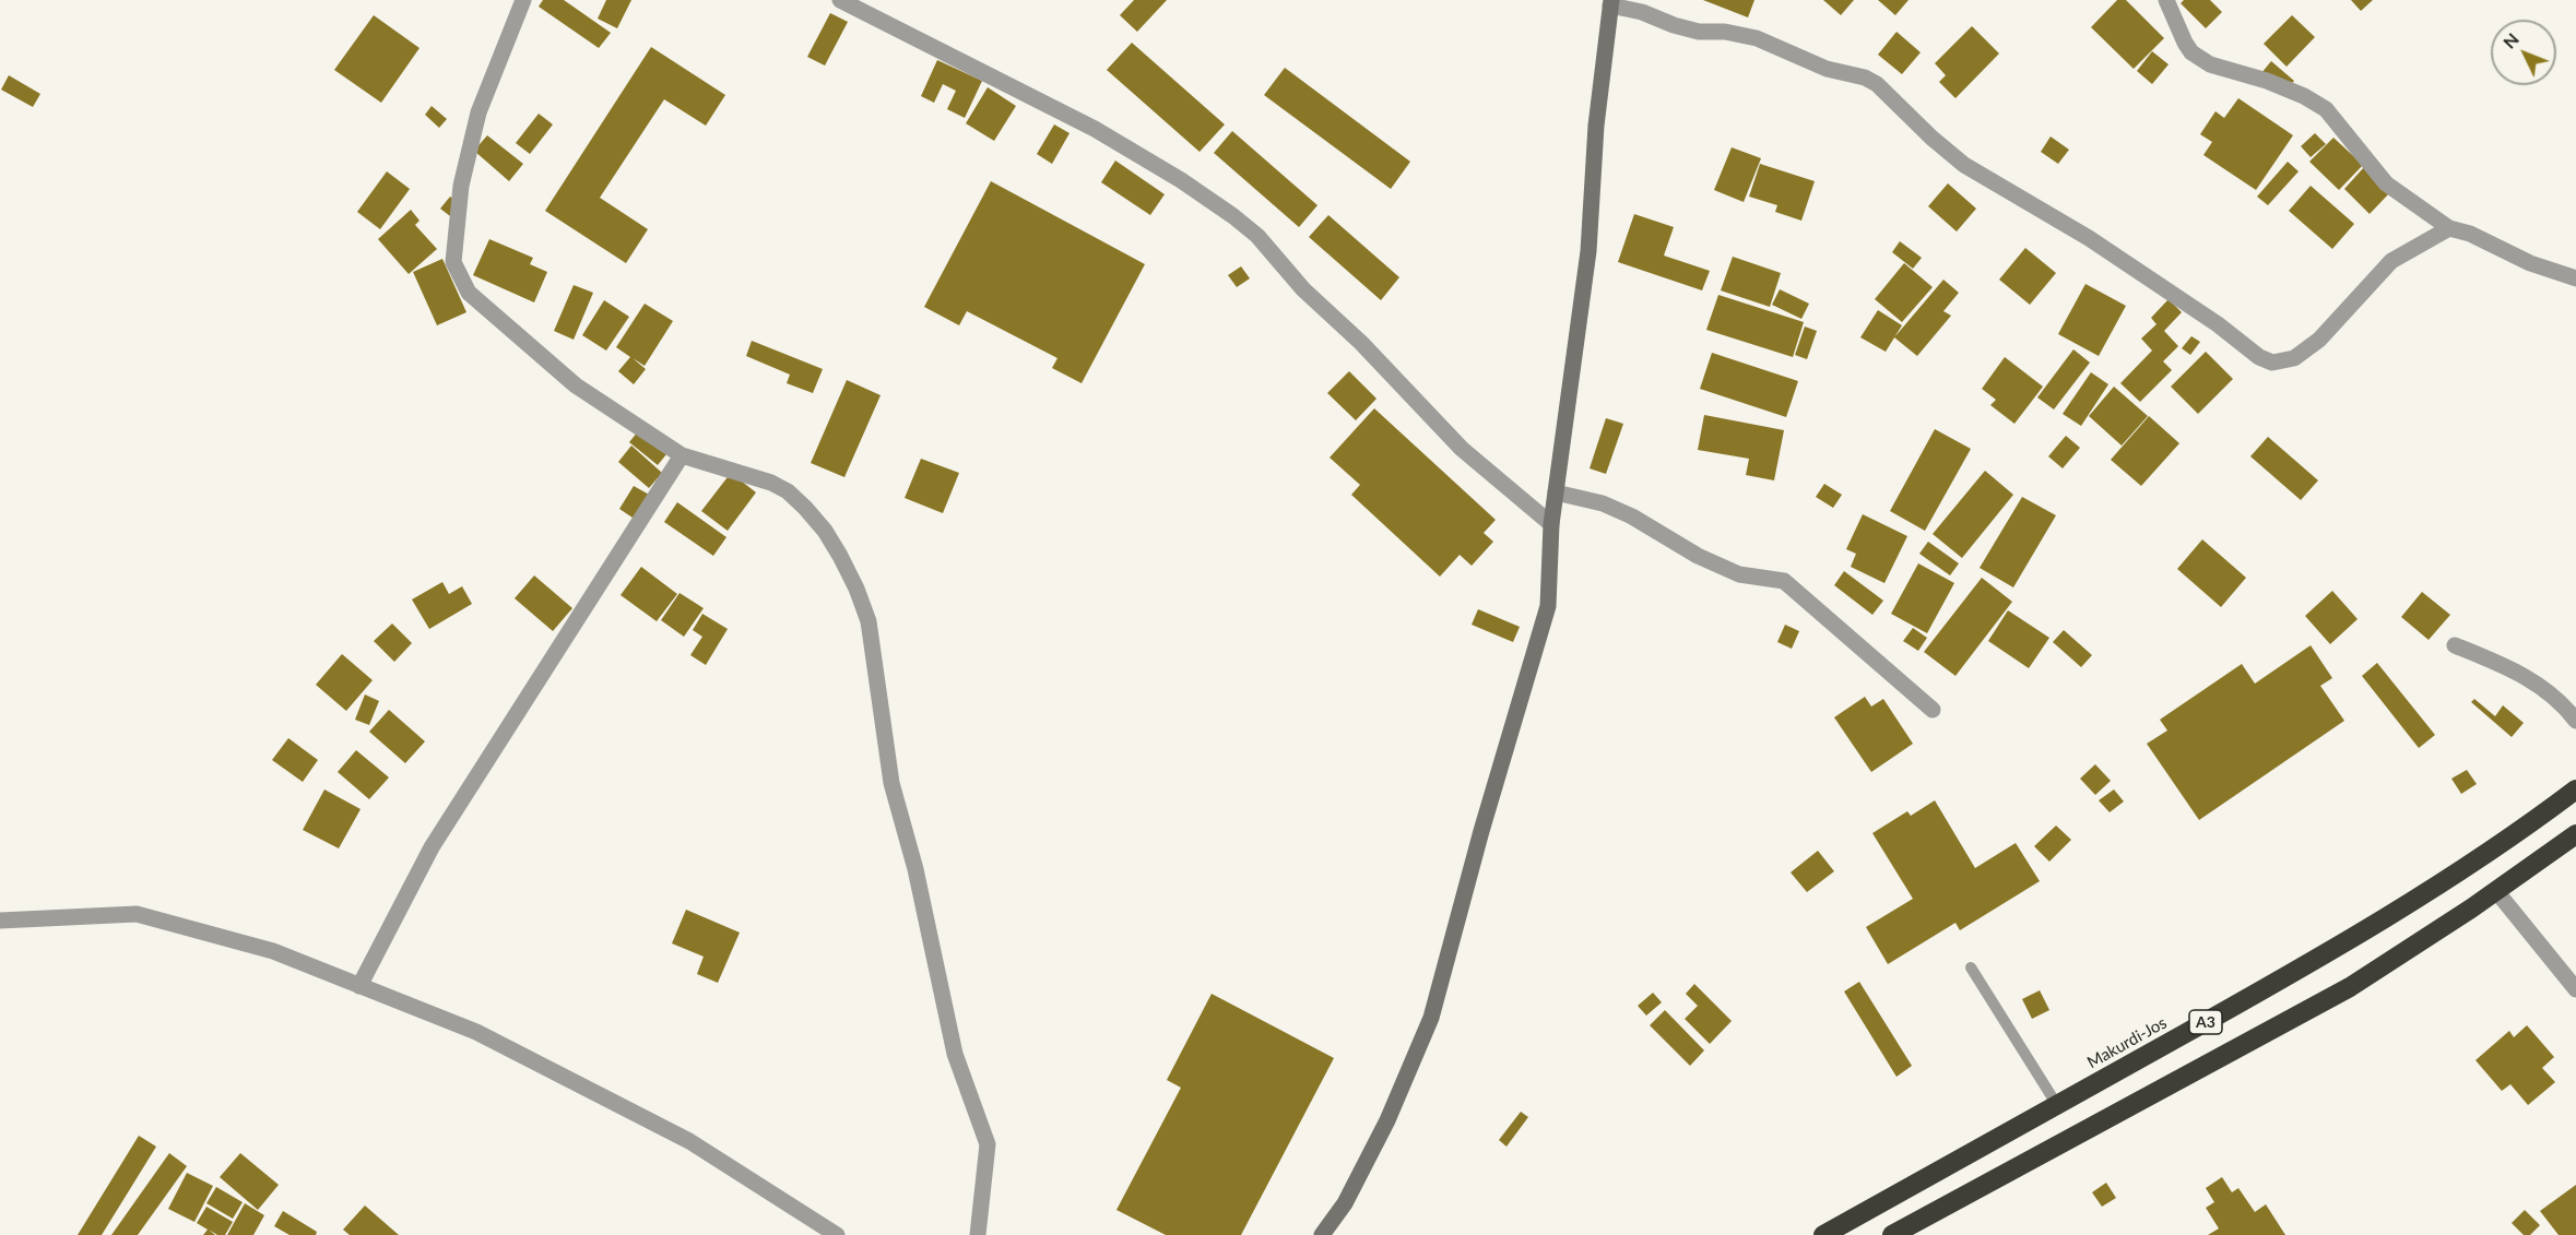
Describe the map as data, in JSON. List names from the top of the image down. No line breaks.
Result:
{"streets":{"highway":["A3","Makurdi-Jos"]},"north":"top left"}
